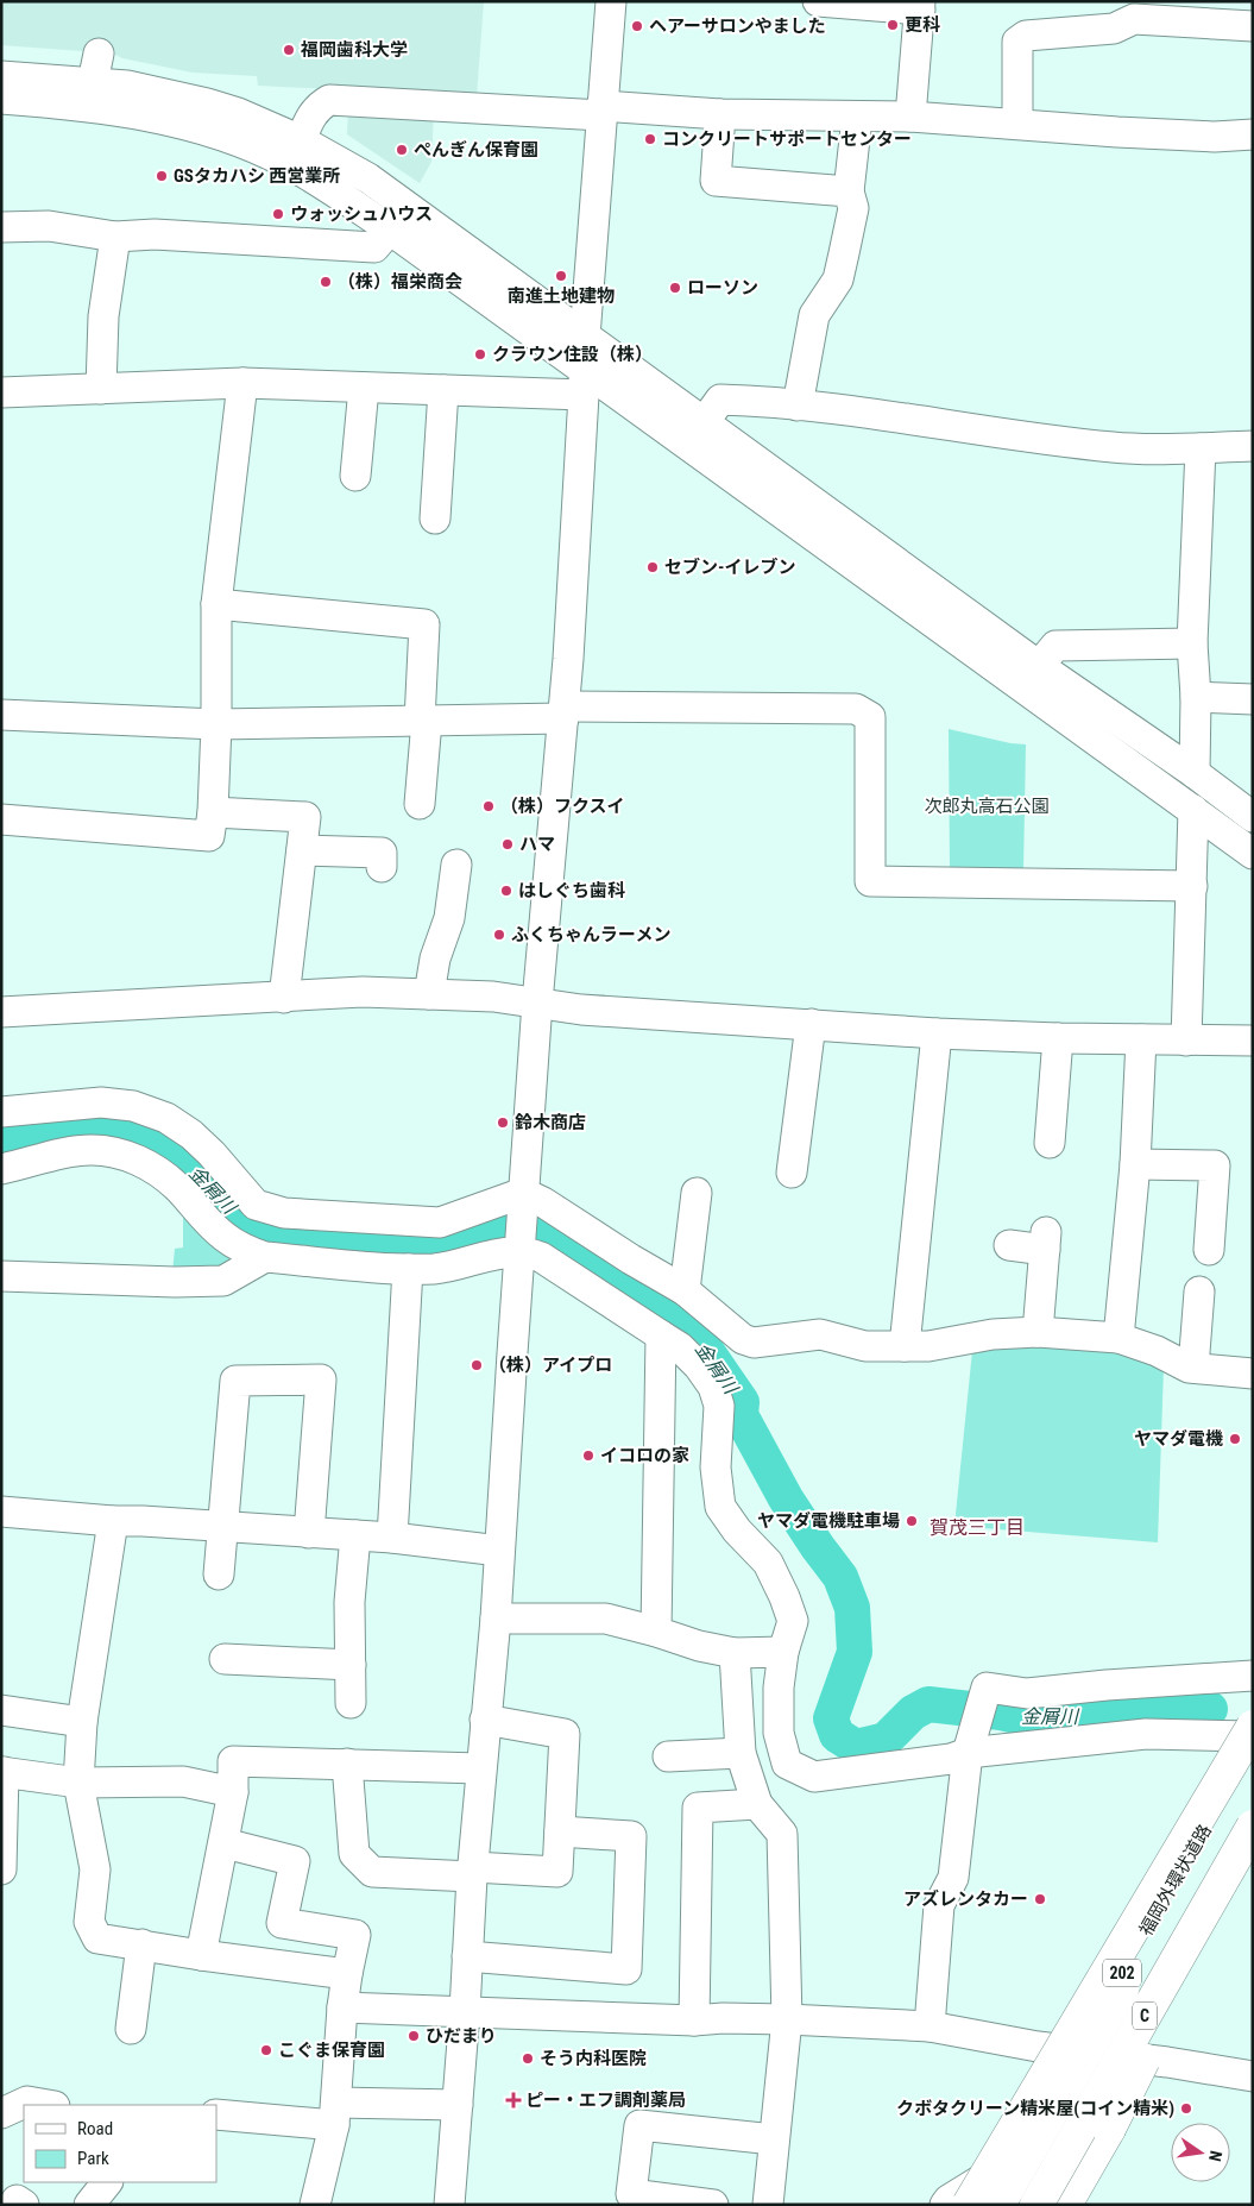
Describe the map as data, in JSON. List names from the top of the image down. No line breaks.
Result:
{"streets":{"highway":["福岡外環状道路","202","C"]},"crossings":[["福岡外環状道路","C"]],"districts":["賀茂三丁目"],"water":["金屑川"],"parks":["次郎丸高石公園"],"places":{"other":["更科","ヘアーサロンやました","福岡歯科大学","コンクリートサポートセンター","ぺんぎん保育園","GSタカハシ 西営業所","ウォッシュハウス","南進土地建物","（株）福栄商会","ローソン","クラウン住設（株）","セブン-イレブン","（株）フクスイ","ハマ","はしぐち歯科","ふくちゃんラーメン","鈴木商店","（株）アイプロ","ヤマダ電機","イコロの家","ヤマダ電機駐車場","アズレンタカー","ひだまり","こぐま保育園","そう内科医院","クボタクリーン精米屋(コイン精米)"],"health":["ピー・エフ調剤薬局"]},"legend":["Road","Park"],"north":"right"}
